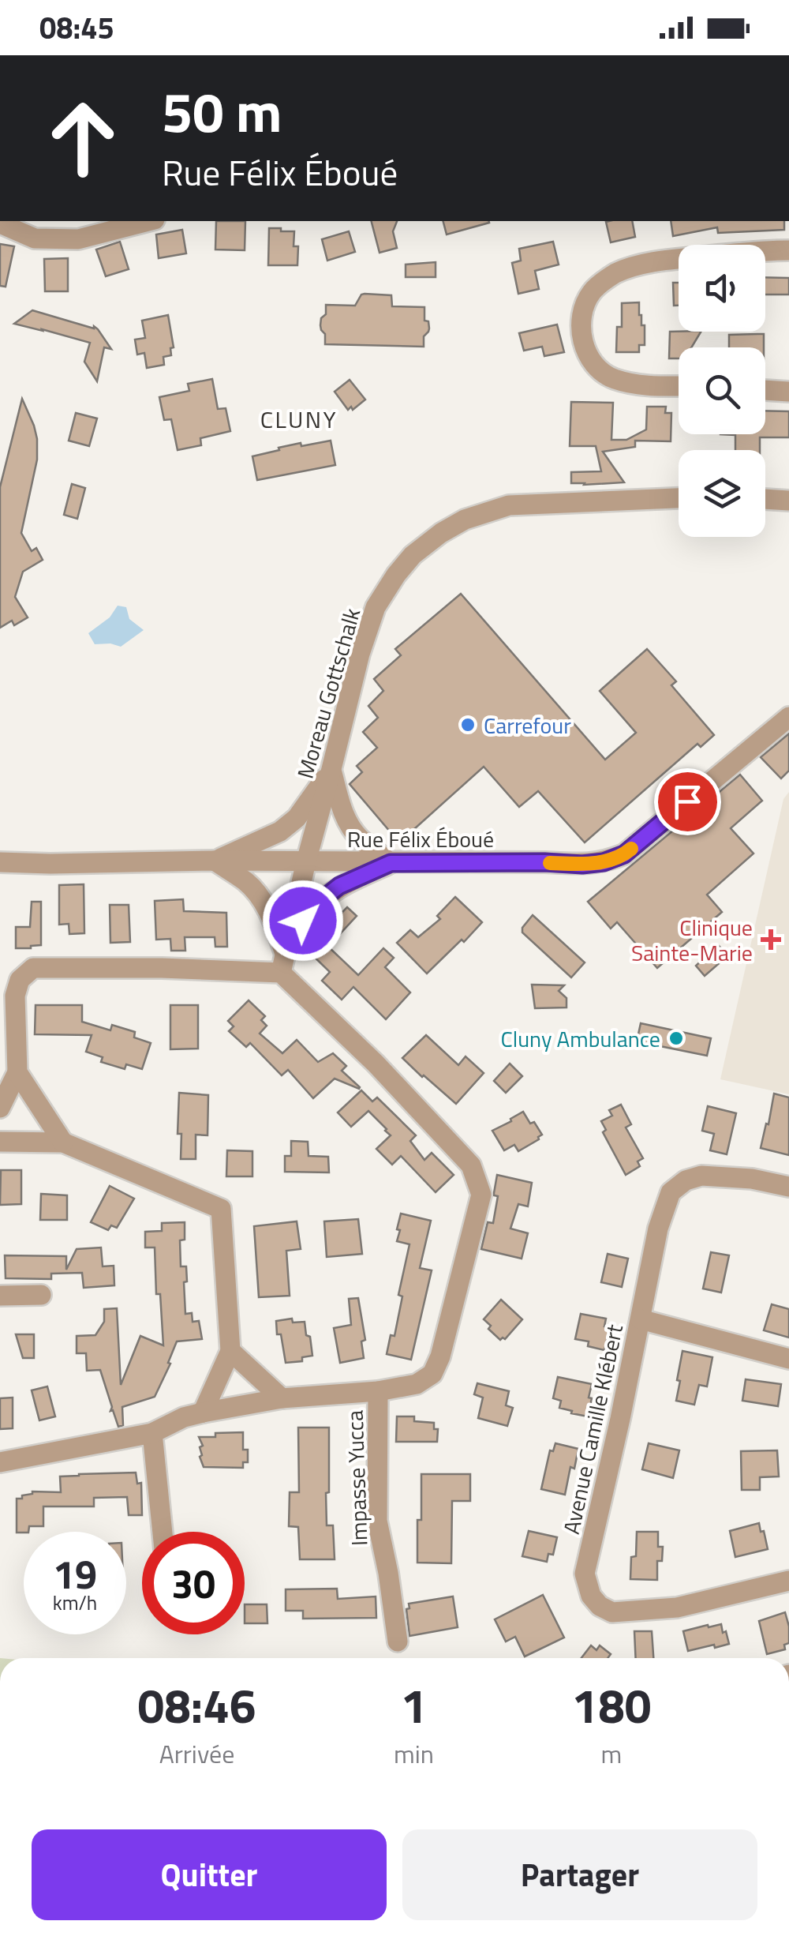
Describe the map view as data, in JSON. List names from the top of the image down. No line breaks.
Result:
{"streets":{"street":["Moreau Gottschalk","Rue Félix Éboué","Avenue Camille Klébert","Impasse Yucca"]},"crossings":[["Moreau Gottschalk","Rue Félix Éboué"]],"districts":["CLUNY"],"places":{"other":["Carrefour","Cluny Ambulance"],"health":["Clinique Sainte-Marie"]},"page":{"status":"08:45","turn":["50 m","Rue Félix Éboué"],"speed":"19 km/h","limit":"30","eta":["08:46","Arrivée","1","min","180","m"],"buttons":["Quitter","Partager"]}}
